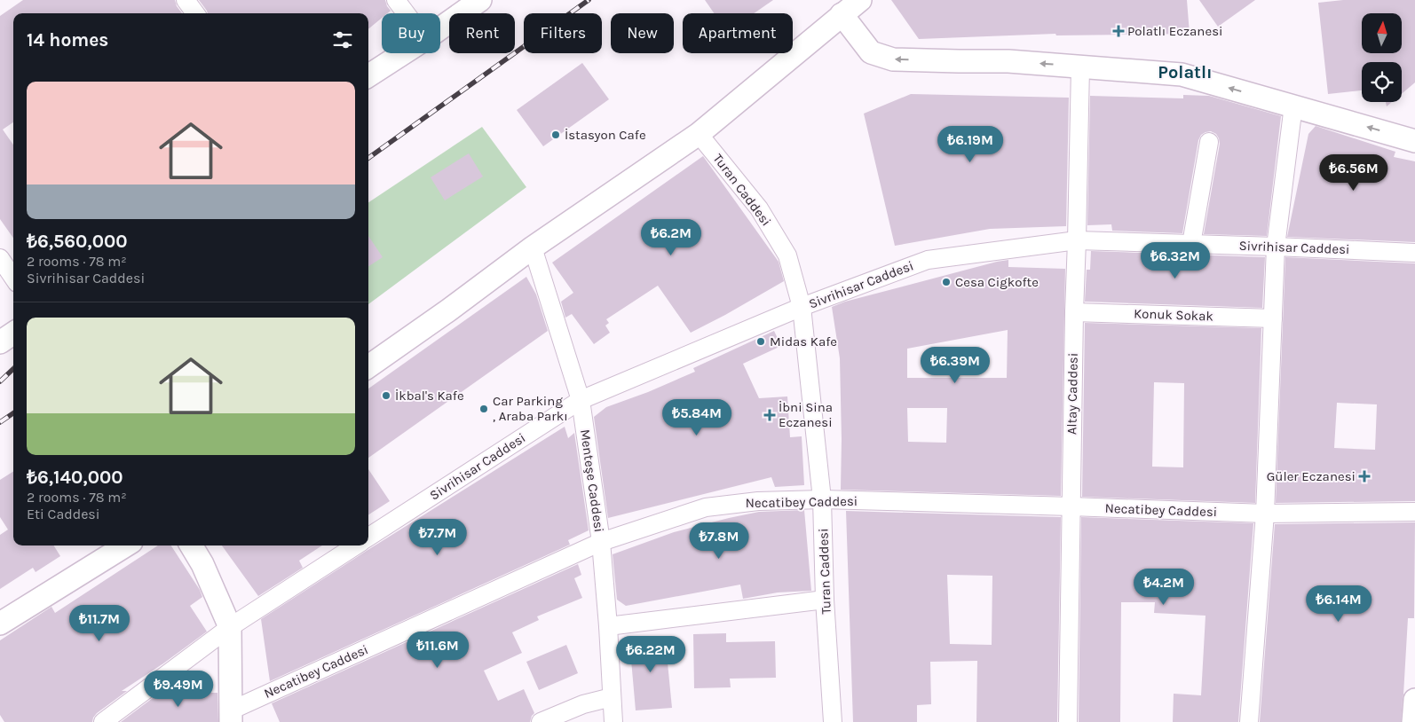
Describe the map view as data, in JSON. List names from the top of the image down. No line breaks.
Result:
{"streets":{"street":["Turan Caddesi","Sivrihisar Caddesi","Konuk Sokak","Altay Caddesi","Menteşe Caddesi","Necatibey Caddesi"]},"crossings":[["Turan Caddesi","Sivrihisar Caddesi"],["Turan Caddesi","Necatibey Caddesi"],["Sivrihisar Caddesi","Altay Caddesi"],["Sivrihisar Caddesi","Menteşe Caddesi"],["Konuk Sokak","Altay Caddesi"],["Altay Caddesi","Necatibey Caddesi"],["Menteşe Caddesi","Necatibey Caddesi"]],"districts":["Polatlı"],"places":{"health":["Polatlı Eczanesi","İbni Sina Eczanesi","Güler Eczanesi"],"other":["İstasyon Cafe","Cesa Cigkofte","Midas Kafe","İkbal's Kafe","Car Parking , Araba Parkı"]},"north":"top","page":{"chip":["Buy","Rent","Filters","New","Apartment"],"heading":"14 homes","list":[{"name":"₺6,560,000","note":"2 rooms · 78 m² · Sivrihisar Caddesi"},{"name":"₺6,140,000","note":"2 rooms · 78 m² · Eti Caddesi"}],"price":["₺6.19M","₺6.56M","₺6.2M","₺6.32M","₺6.39M","₺5.84M","₺7.7M","₺7.8M","₺4.2M","₺6.14M","₺11.7M","₺11.6M","₺6.22M","₺9.49M"]}}
